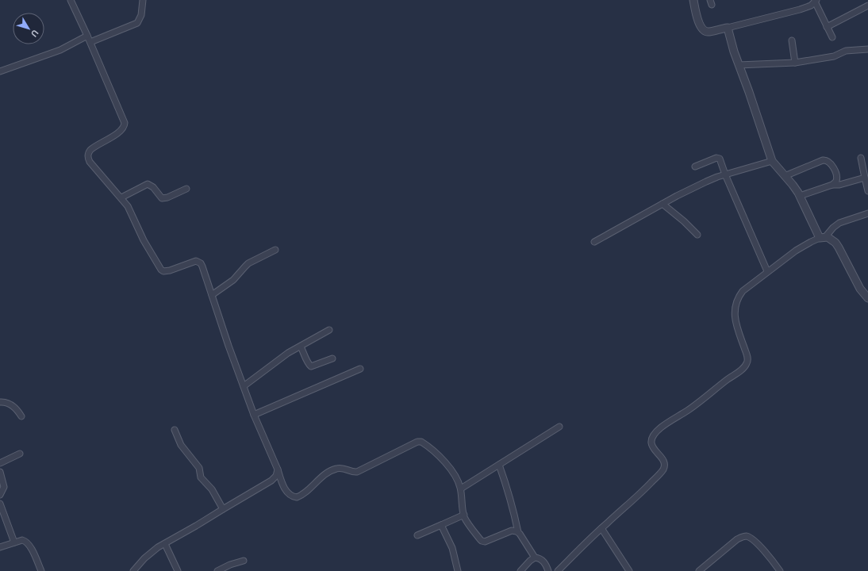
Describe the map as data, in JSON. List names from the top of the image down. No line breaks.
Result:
{"north":"bottom right"}
